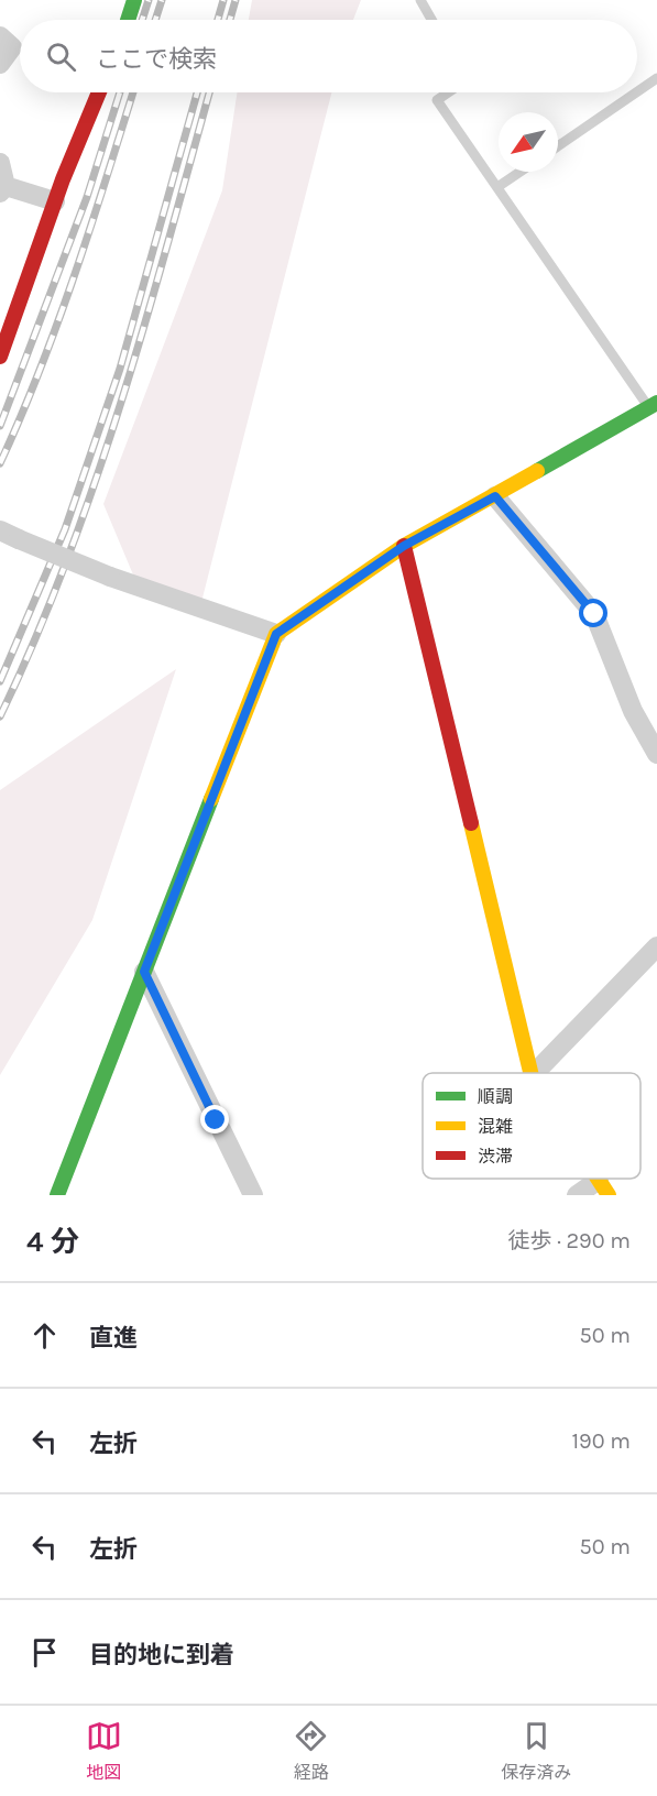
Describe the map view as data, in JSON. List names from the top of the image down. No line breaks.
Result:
{"legend":["順調","混雑","渋滞"],"north":"bottom left","page":{"search":"ここで検索","heading":["4 分","徒歩 · 290 m"],"list":[["直進","50 m"],["左折","190 m"],["左折","50 m"],"目的地に到着"],"nav":["地図","経路","保存済み"]}}
